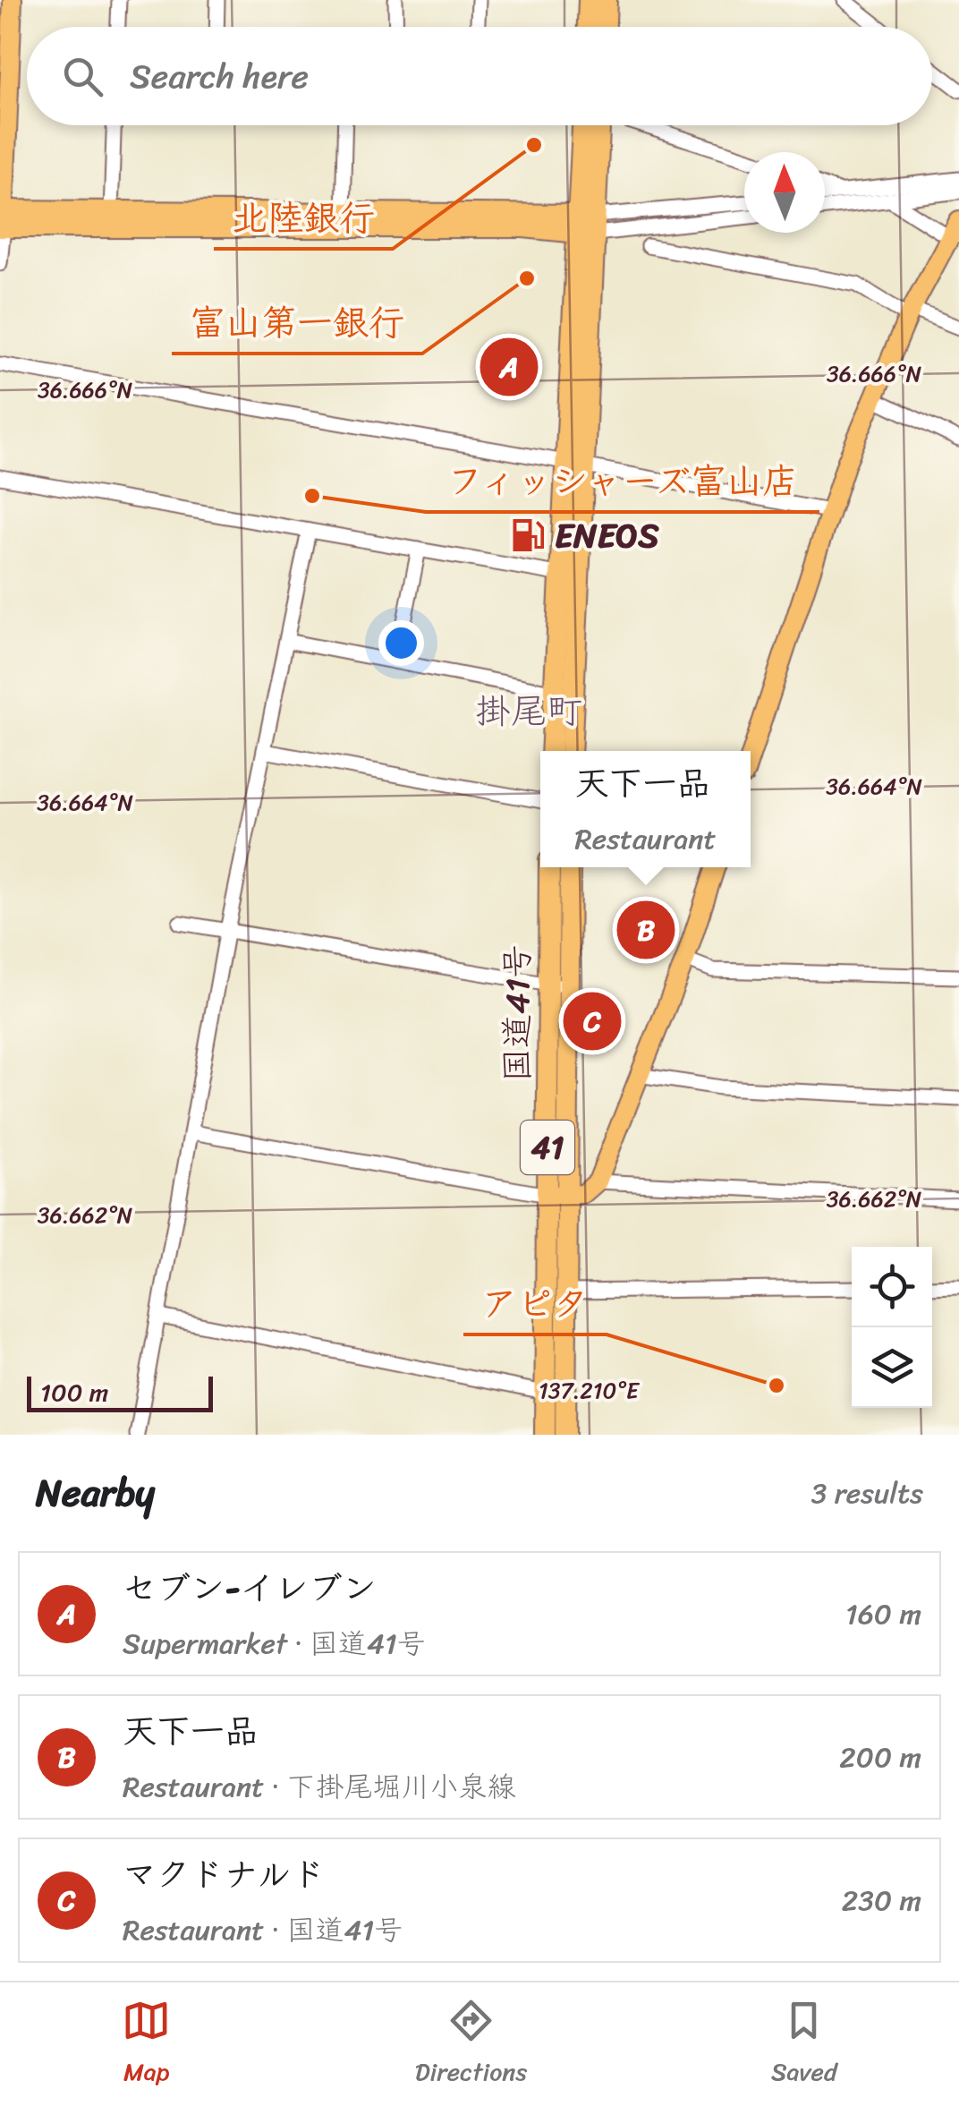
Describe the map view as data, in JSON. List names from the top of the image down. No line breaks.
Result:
{"streets":{"highway":["国道41号","41"]},"districts":["掛尾町"],"places":{"other":["北陸銀行","富山第一銀行","フィッシャーズ富山店","アピタ"],"fuel station":["ENEOS"]},"scale_bar":"100 m","north":"top","page":{"search":"Search here","pins":["A","B","C"],"popup":["天下一品","Restaurant"],"scale":"100 m","heading":["Nearby","3 results"],"list":[{"mark":"A","name":"セブン-イレブン","note":"Supermarket · 国道41号","value":"160 m"},{"mark":"B","name":"天下一品","note":"Restaurant · 下掛尾堀川小泉線","value":"200 m"},{"mark":"C","name":"マクドナルド","note":"Restaurant · 国道41号","value":"230 m"}],"nav":["Map","Directions","Saved"]},"coordinates":["36.666°N","36.664°N","36.662°N","137.210°E"]}
